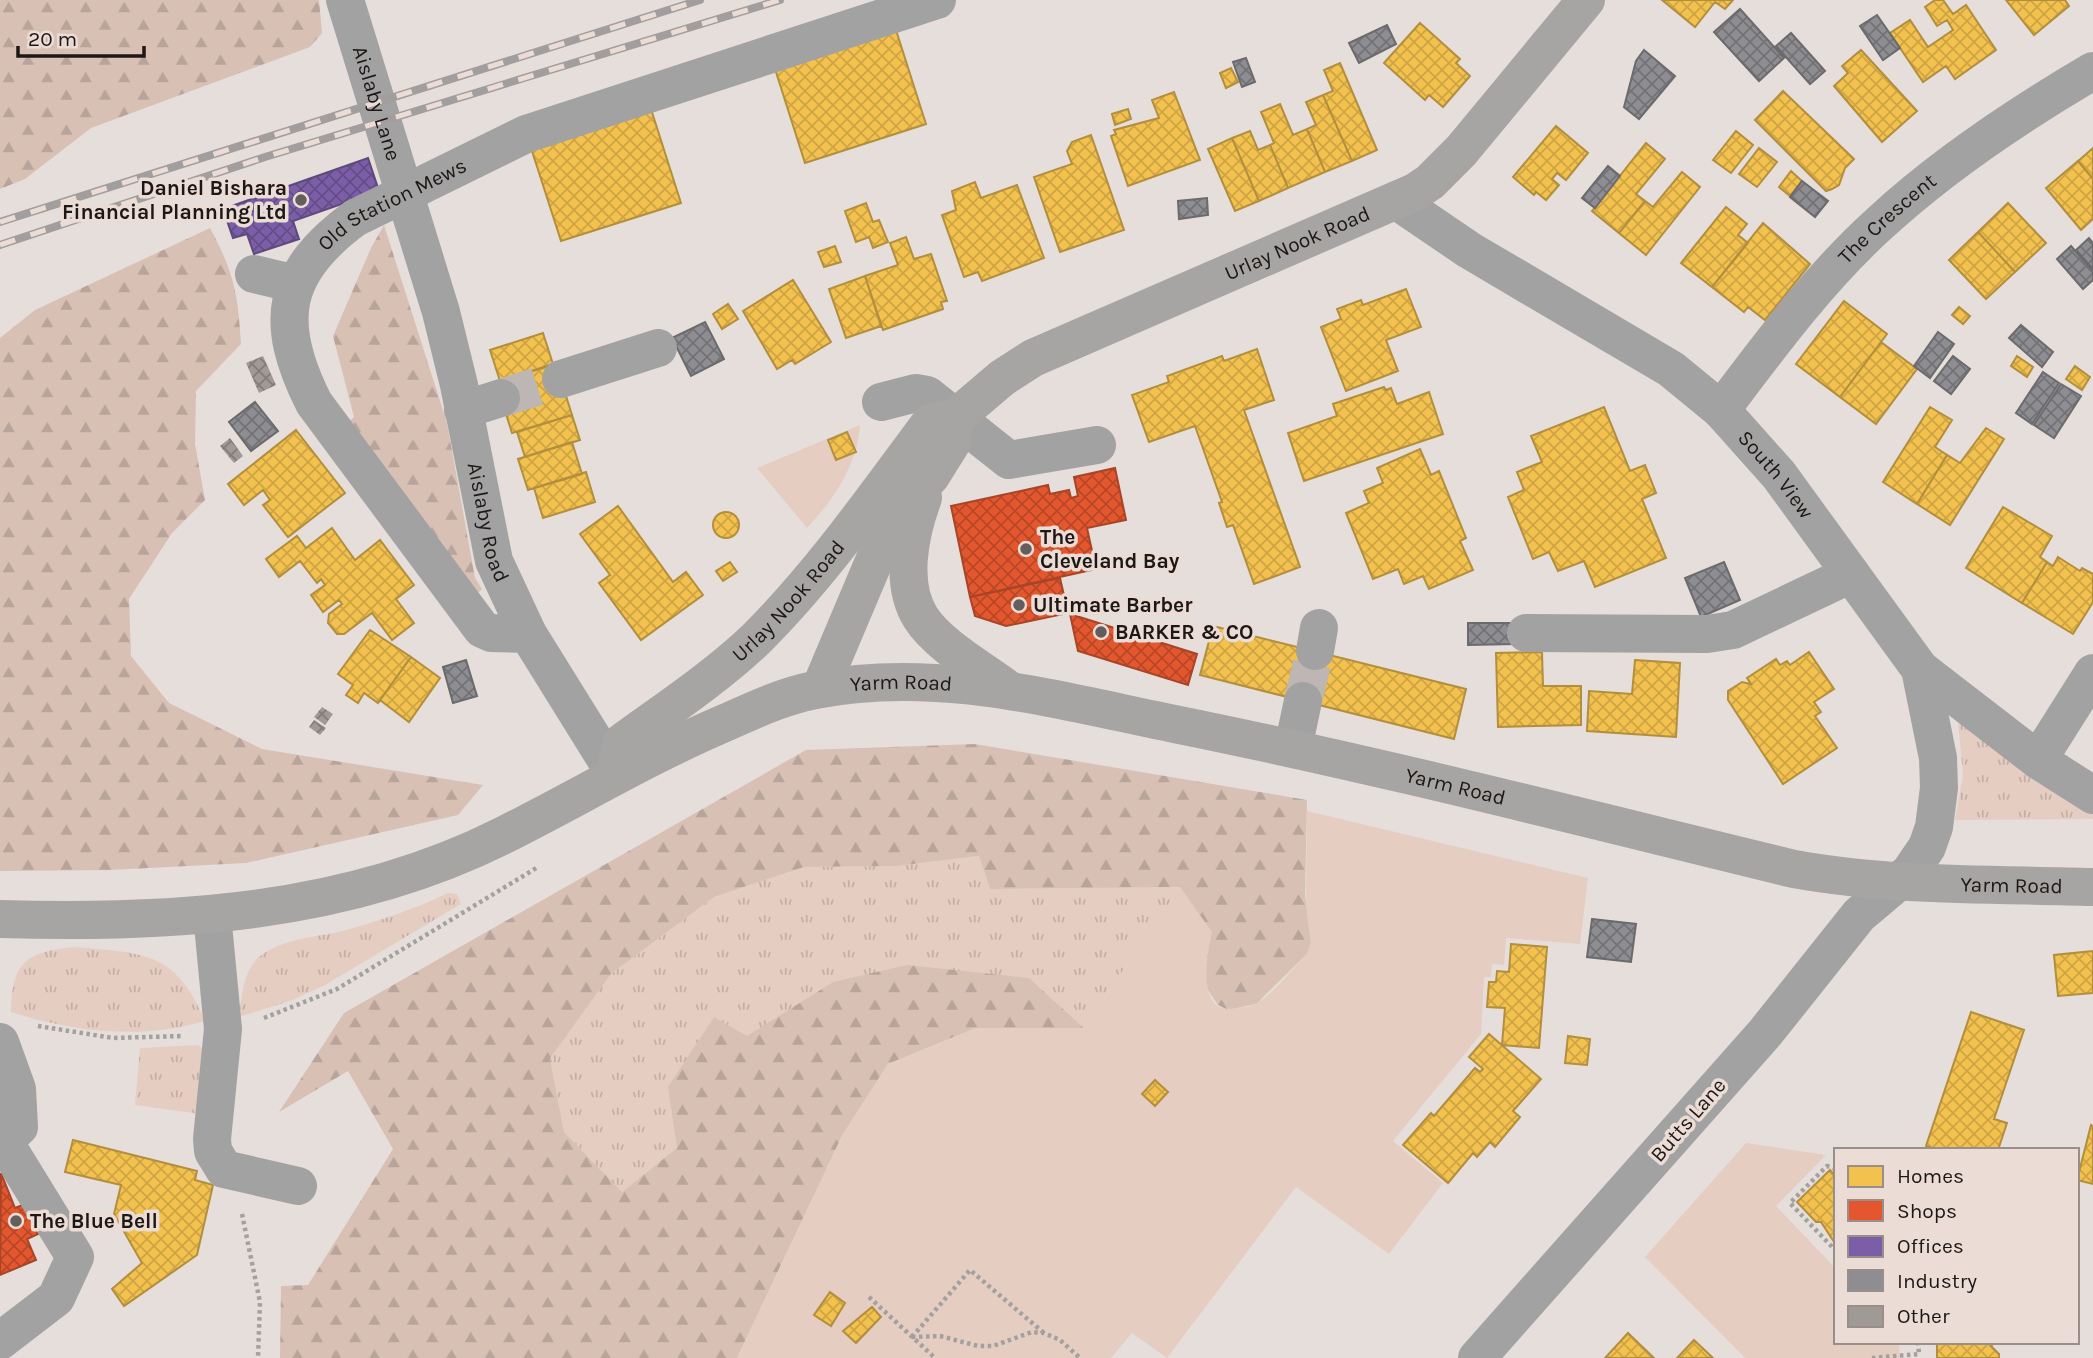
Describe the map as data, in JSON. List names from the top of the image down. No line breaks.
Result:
{"streets":{"main road":["Urlay Nook Road","Yarm Road"],"street":["Aislaby Lane","Old Station Mews","The Crescent","South View","Aislaby Road","Butts Lane"]},"crossings":[["Aislaby Lane","Aislaby Road"],["Old Station Mews","Aislaby Road"],["The Crescent","South View"],["Urlay Nook Road","South View"],["Urlay Nook Road","Aislaby Road"],["Urlay Nook Road","Yarm Road"],["South View","Yarm Road"],["South View","Butts Lane"],["Aislaby Road","Yarm Road"],["Yarm Road","Butts Lane"]],"places":["Daniel Bishara Financial Planning Ltd","The Cleveland Bay","Ultimate Barber","BARKER & CO","The Blue Bell"],"legend":["Homes","Shops","Offices","Industry","Other"],"scale_bar":"20 m"}
